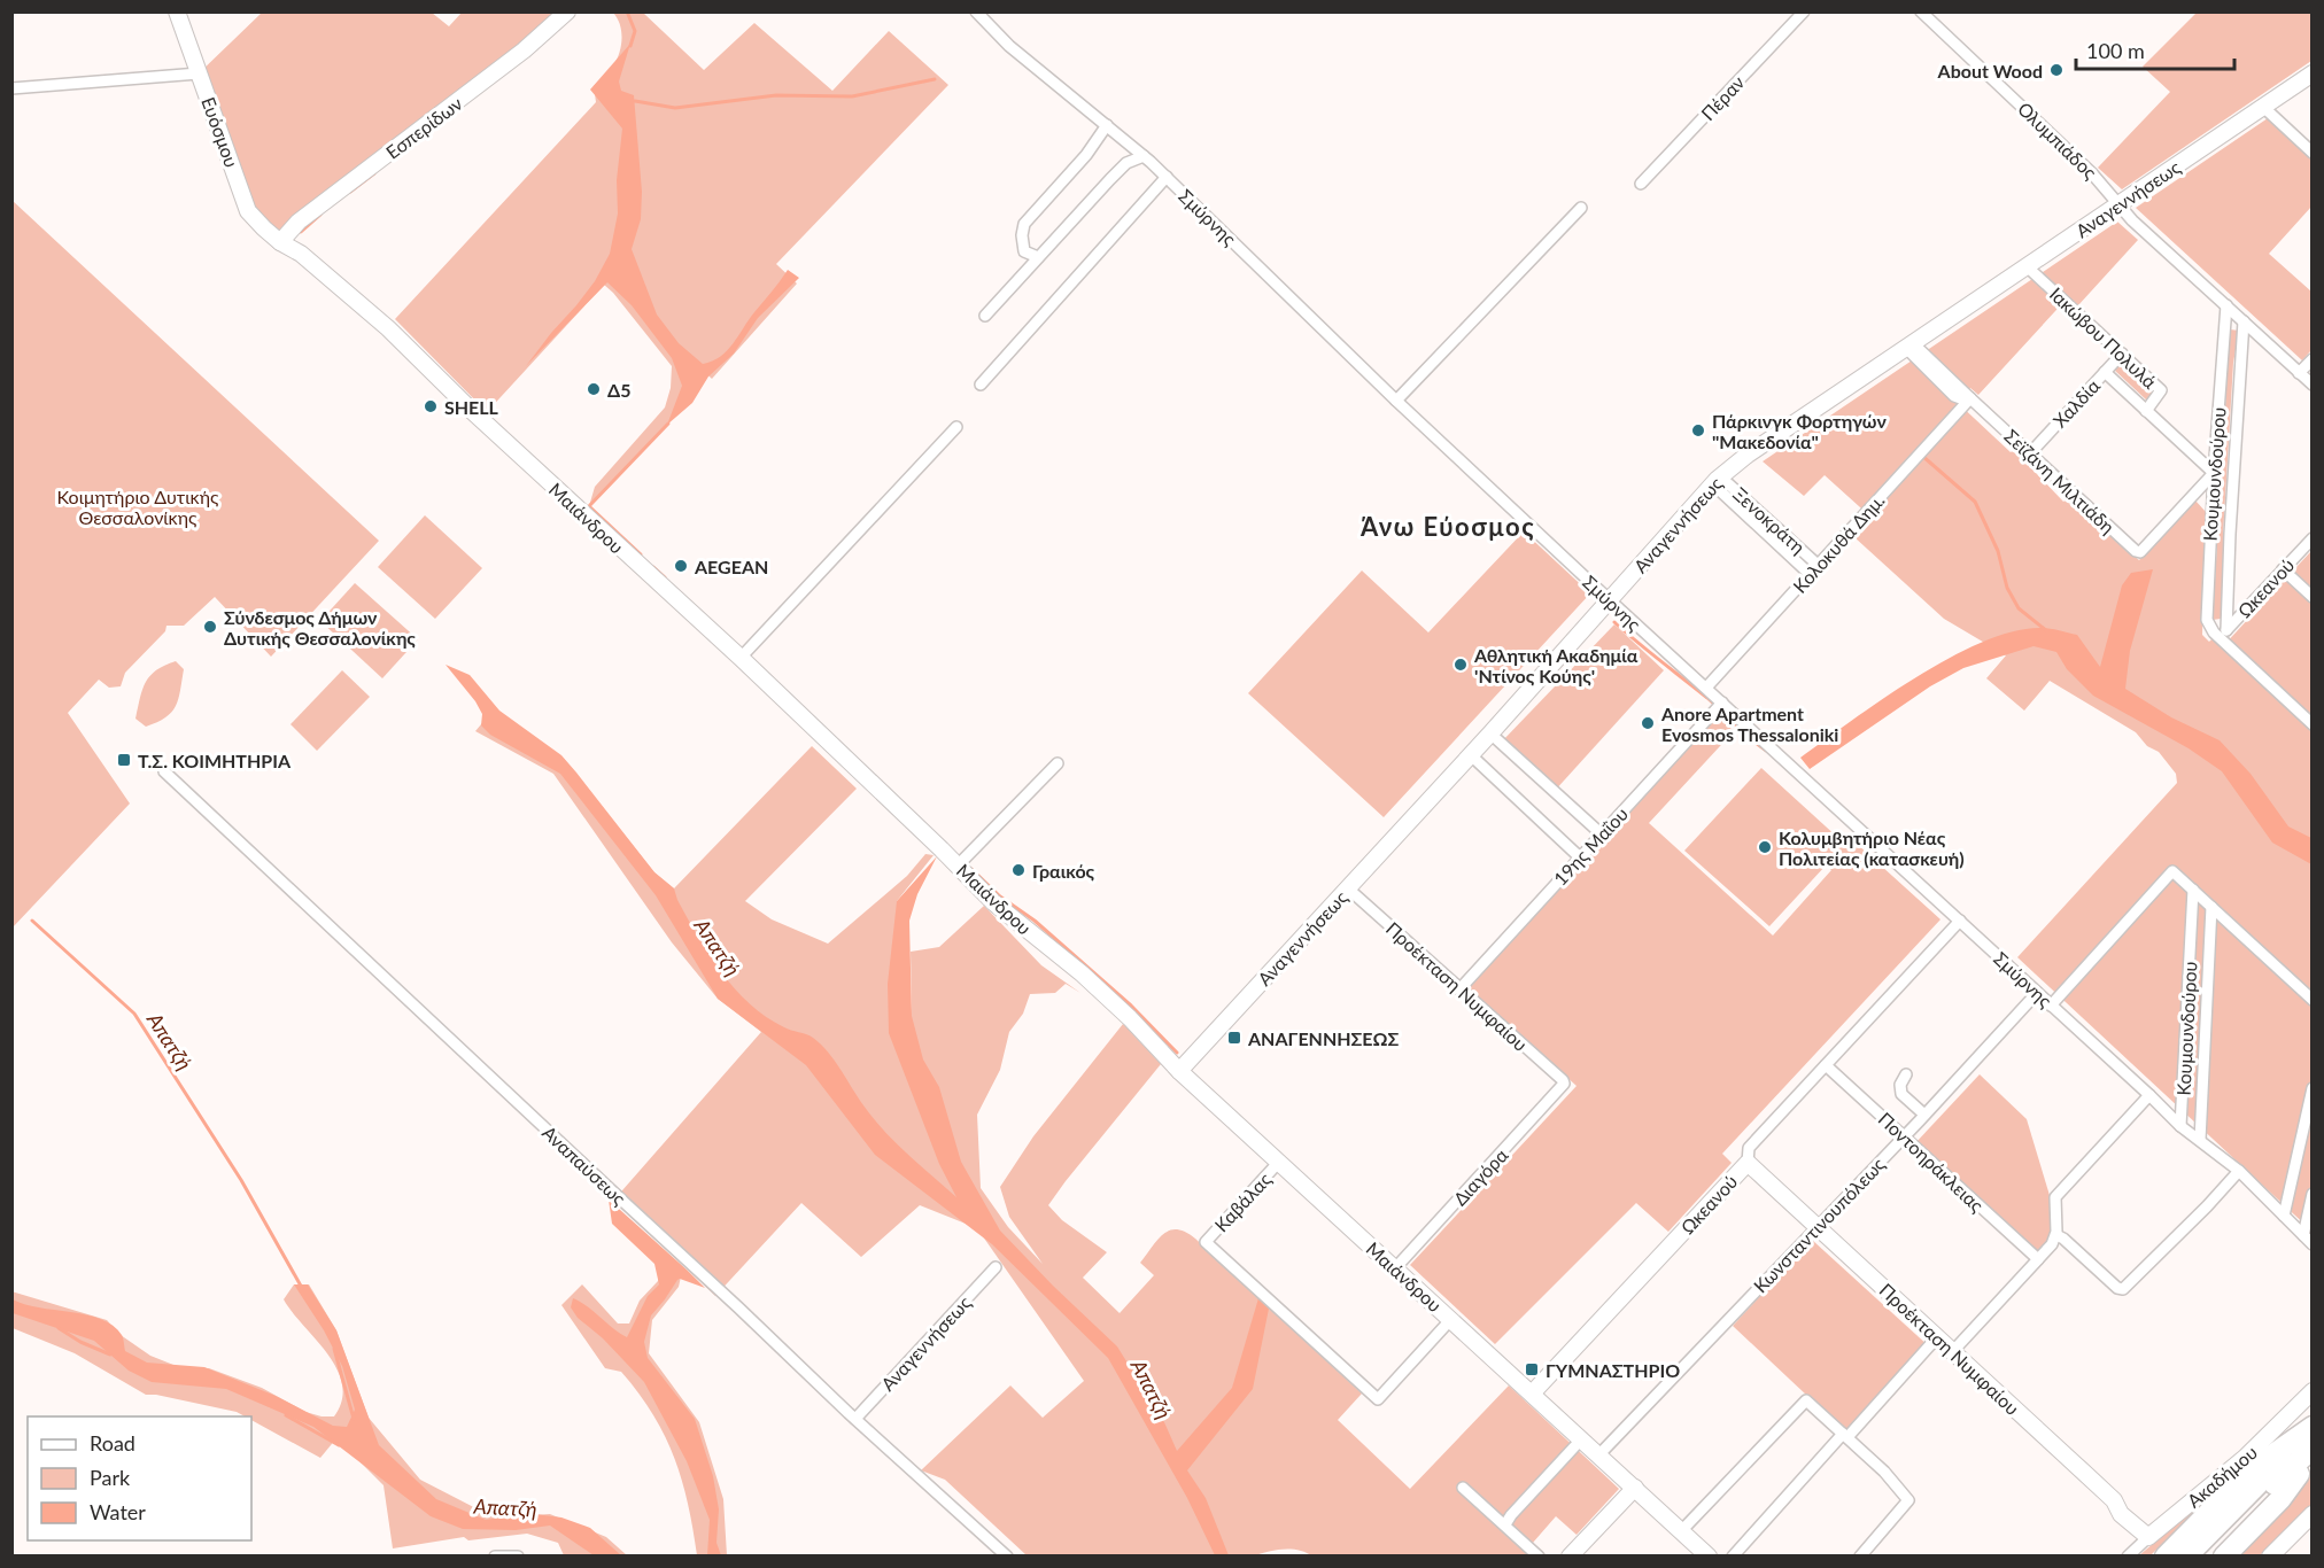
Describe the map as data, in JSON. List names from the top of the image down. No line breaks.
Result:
{"streets":{"street":["Πέραν","Εσπερίδων","Ευόσμου","Ολυμπιάδος","Αναγεννήσεως","Σμύρνης","Ιακώβου Πολυλά","Χαλδία","Κουμουνδούρου","Σεϊζάνη Μιλτιάδη","Μαιάνδρου","Ξενοκράτη","Κολοκυθά Δημ.","Ωκεανού","19ης Μαΐου","Προέκταση Νυμφαίου","Ποντοηράκλειας","Αναπαύσεως","Διαγόρα","Καβάλας","Κωνσταντινουπόλεως","Ακαδήμου"]},"crossings":[["Εσπερίδων","Ευόσμου"],["Εσπερίδων","Μαιάνδρου"],["Ευόσμου","Μαιάνδρου"],["Ολυμπιάδος","Αναγεννήσεως"],["Ολυμπιάδος","Κουμουνδούρου"],["Αναγεννήσεως","Σμύρνης"],["Αναγεννήσεως","Ιακώβου Πολυλά"],["Αναγεννήσεως","Σεϊζάνη Μιλτιάδη"],["Αναγεννήσεως","Μαιάνδρου"],["Αναγεννήσεως","Ξενοκράτη"],["Αναγεννήσεως","Προέκταση Νυμφαίου"],["Αναγεννήσεως","Αναπαύσεως"],["Σμύρνης","Κουμουνδούρου"],["Σμύρνης","Κολοκυθά Δημ."],["Σμύρνης","Ωκεανού"],["Σμύρνης","19ης Μαΐου"],["Σμύρνης","Κωνσταντινουπόλεως"],["Ιακώβου Πολυλά","Χαλδία"],["Ιακώβου Πολυλά","Κουμουνδούρου"],["Ιακώβου Πολυλά","Σεϊζάνη Μιλτιάδη"],["Χαλδία","Σεϊζάνη Μιλτιάδη"],["Κουμουνδούρου","Σεϊζάνη Μιλτιάδη"],["Κουμουνδούρου","Ωκεανού"],["Σεϊζάνη Μιλτιάδη","Κολοκυθά Δημ."],["Μαιάνδρου","Ωκεανού"],["Μαιάνδρου","Διαγόρα"],["Μαιάνδρου","Καβάλας"],["Μαιάνδρου","Κωνσταντινουπόλεως"],["Ξενοκράτη","Κολοκυθά Δημ."],["Ωκεανού","Προέκταση Νυμφαίου"],["Ωκεανού","Ποντοηράκλειας"],["19ης Μαΐου","Προέκταση Νυμφαίου"],["Προέκταση Νυμφαίου","Διαγόρα"],["Προέκταση Νυμφαίου","Κωνσταντινουπόλεως"],["Προέκταση Νυμφαίου","Ακαδήμου"],["Ποντοηράκλειας","Κωνσταντινουπόλεως"]],"districts":["Άνω Εύοσμος"],"water":["Απατζή"],"parks":["Κοιμητήριο Δυτικής Θεσσαλονίκης"],"places":{"other":["About Wood","Δ5","SHELL","Πάρκινγκ Φορτηγών \"Μακεδονία\"","AEGEAN","Σύνδεσμος Δήμων Δυτικής Θεσσαλονίκης","Αθλητική Ακαδημία 'Ντίνος Κούης'","Anore Apartment Evosmos Thessaloniki","Κολυμβητήριο Νέας Πολιτείας (κατασκευή)","Γραικός"],"transit":["Τ.Σ. ΚΟΙΜΗΤΗΡΙΑ","ΑΝΑΓΕΝΝΗΣΕΩΣ","ΓΥΜΝΑΣΤΗΡΙΟ"]},"legend":["Road","Park","Water"],"scale_bar":"100 m"}
